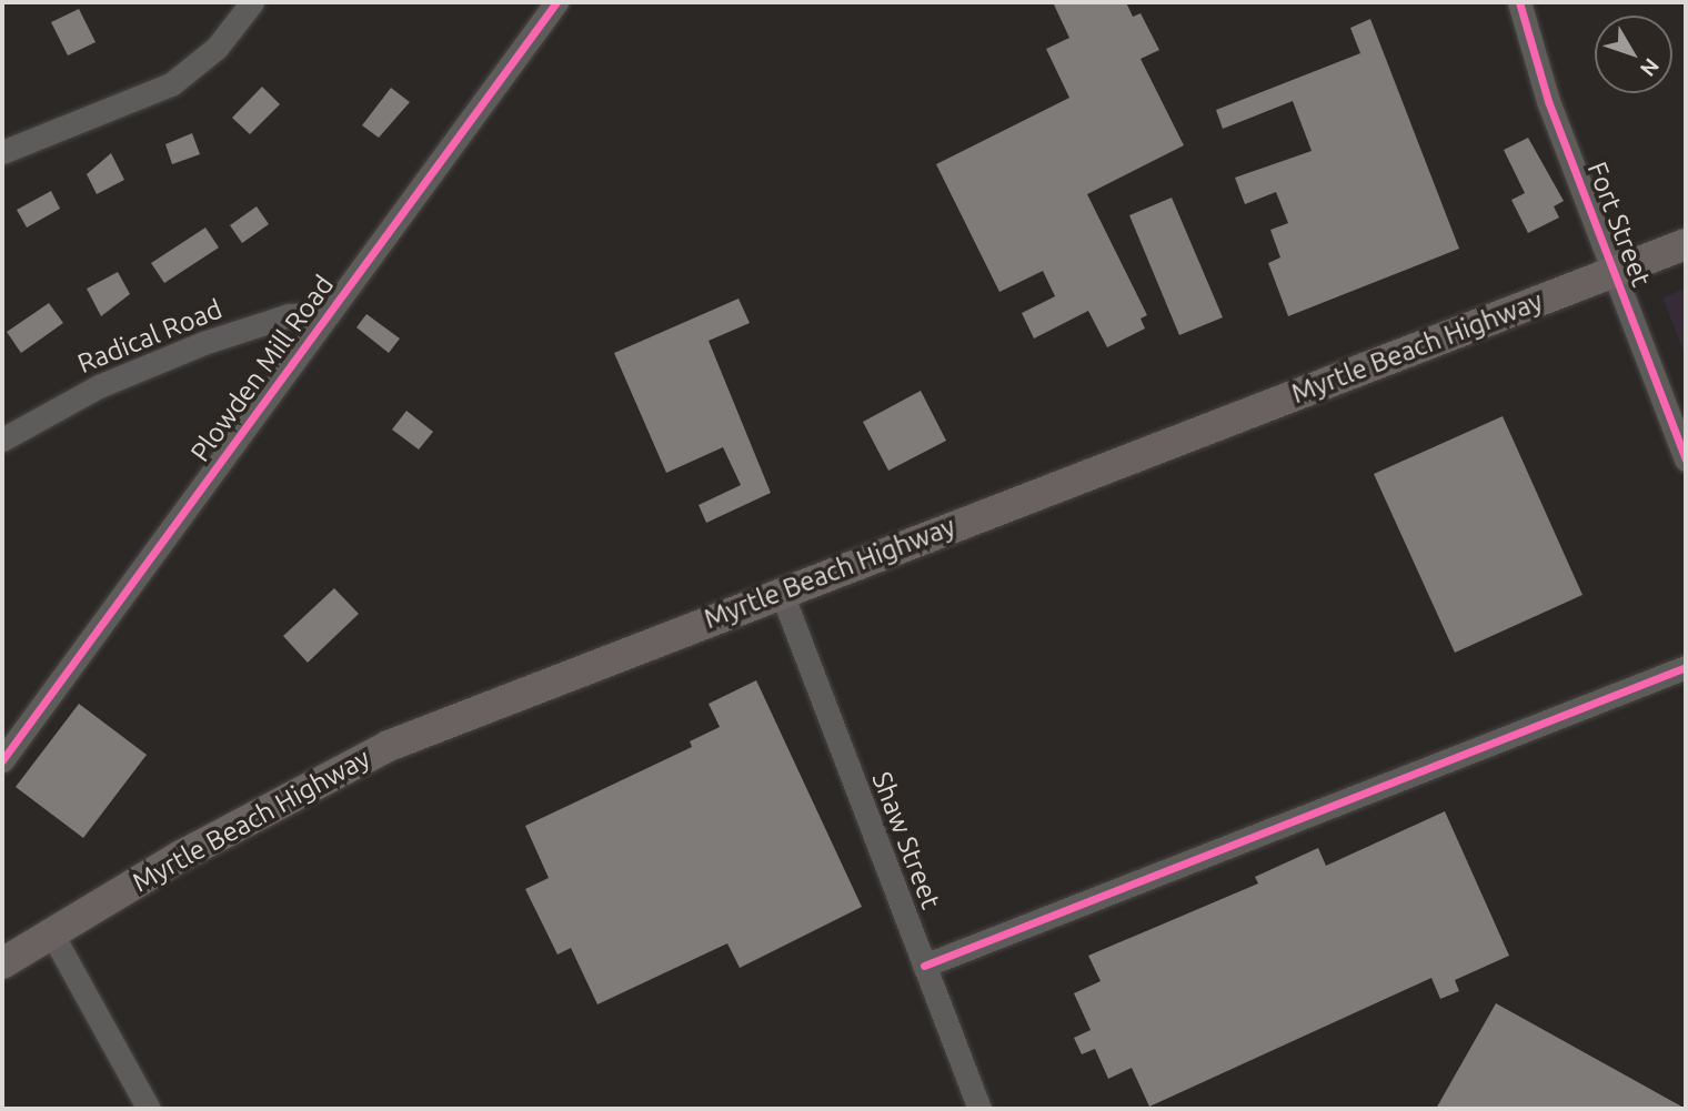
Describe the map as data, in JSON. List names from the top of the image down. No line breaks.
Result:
{"streets":{"main road":["Myrtle Beach Highway"],"street":["Fort Street","Radical Road","Plowden Mill Road","Shaw Street"]},"crossings":[["Fort Street","Myrtle Beach Highway"],["Radical Road","Plowden Mill Road"],["Myrtle Beach Highway","Shaw Street"]],"north":"bottom right"}
